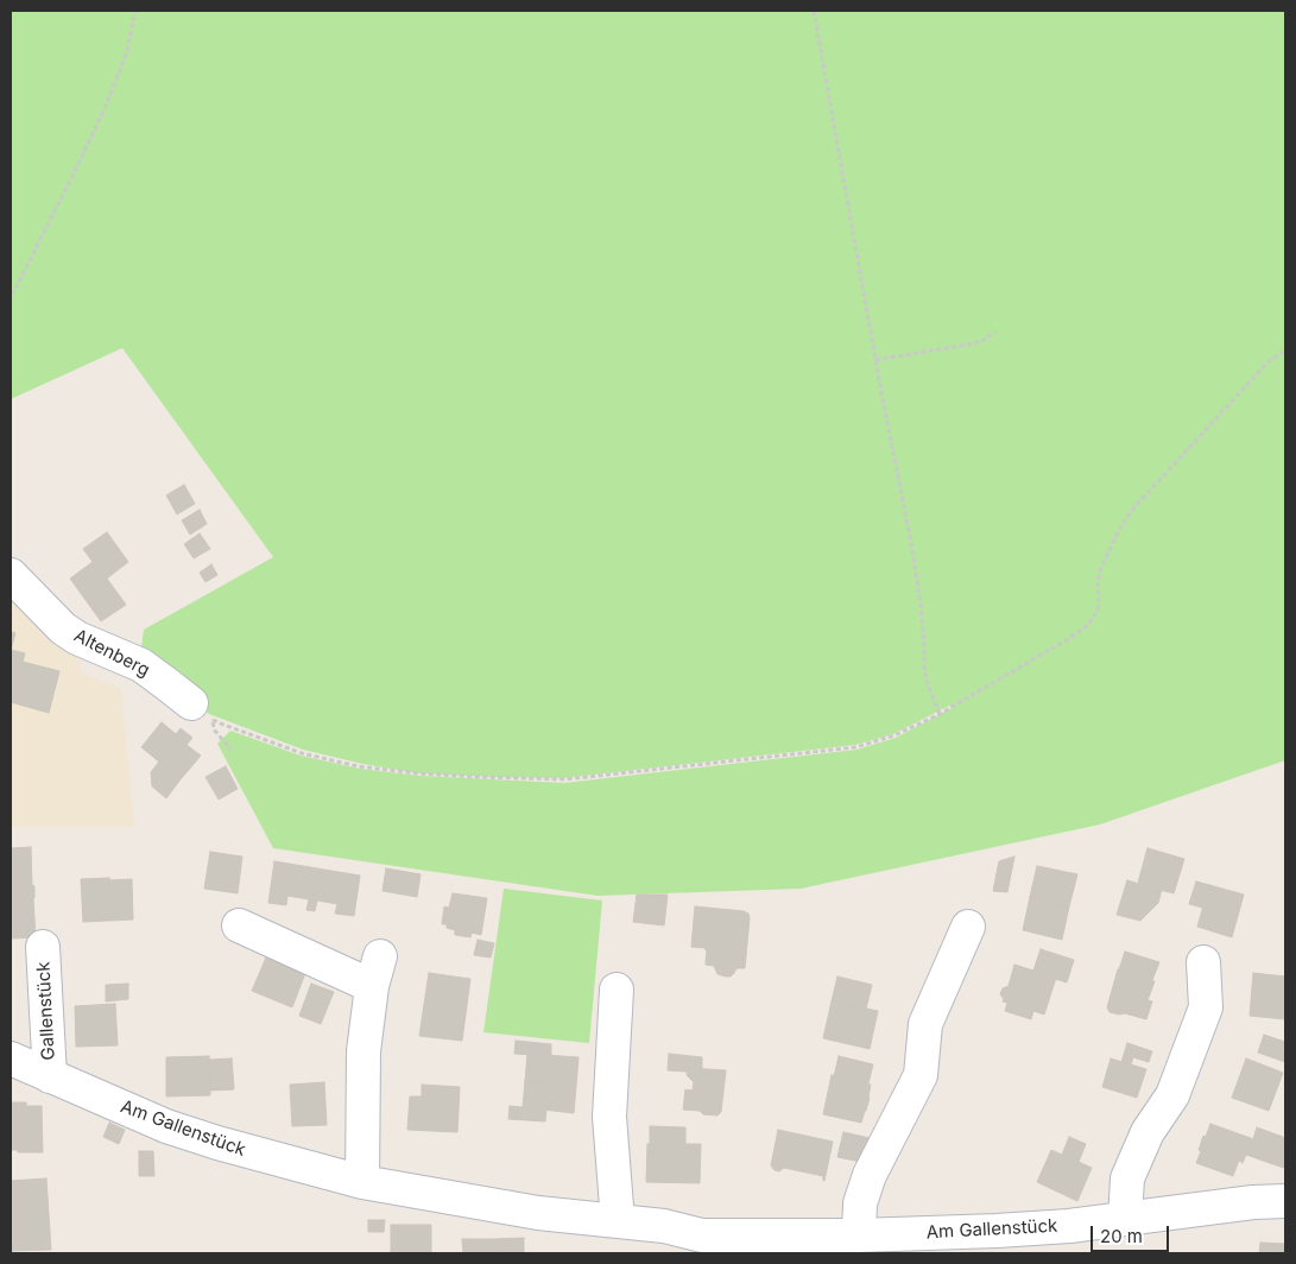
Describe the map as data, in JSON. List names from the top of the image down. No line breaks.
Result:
{"streets":{"street":["Altenberg","Gallenstück","Am Gallenstück"]},"crossings":[["Gallenstück","Am Gallenstück"]],"scale_bar":"20 m"}
